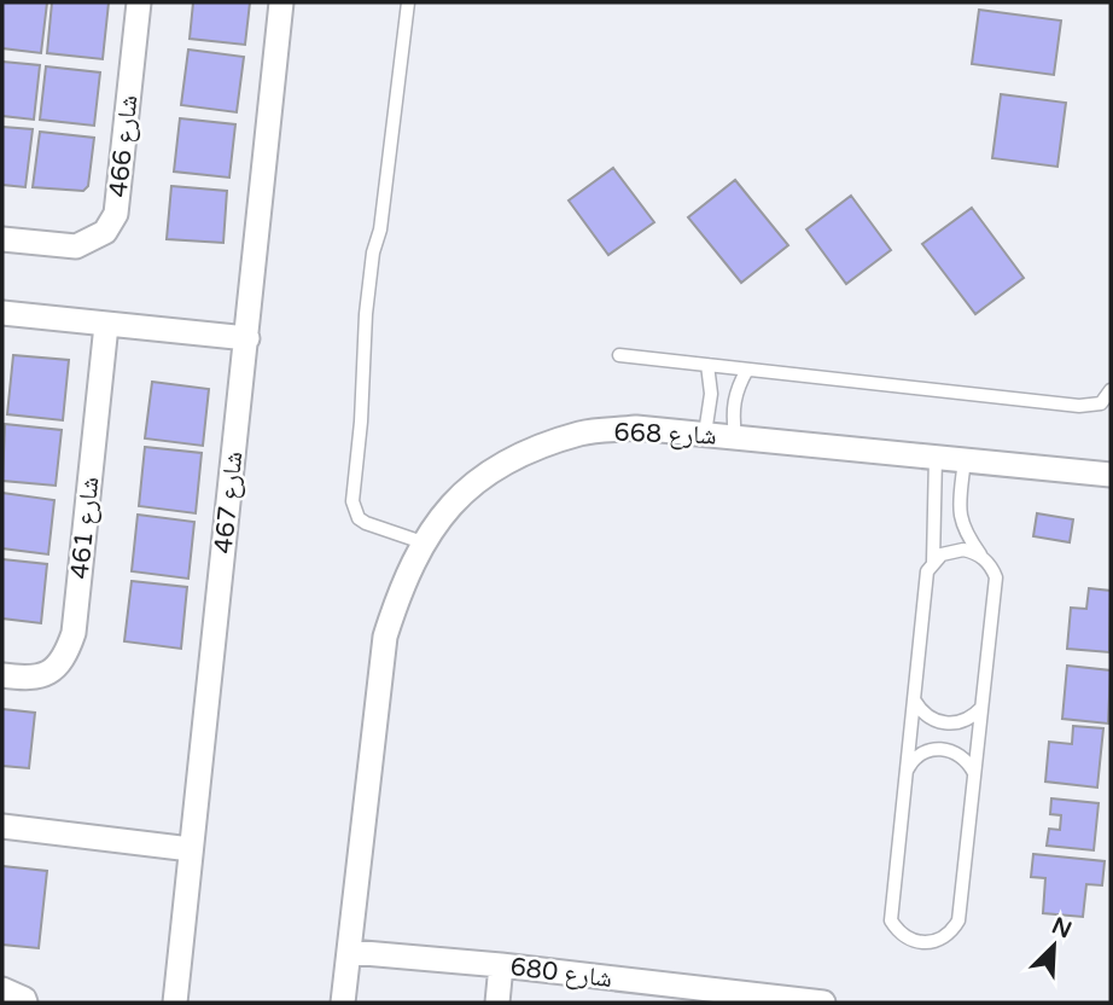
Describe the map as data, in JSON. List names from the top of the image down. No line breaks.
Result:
{"streets":{"street":["شارع 466","شارع 668","شارع 467","شارع 461","شارع 680"]},"crossings":[["شارع 668","شارع 680"]],"north":"top right"}
